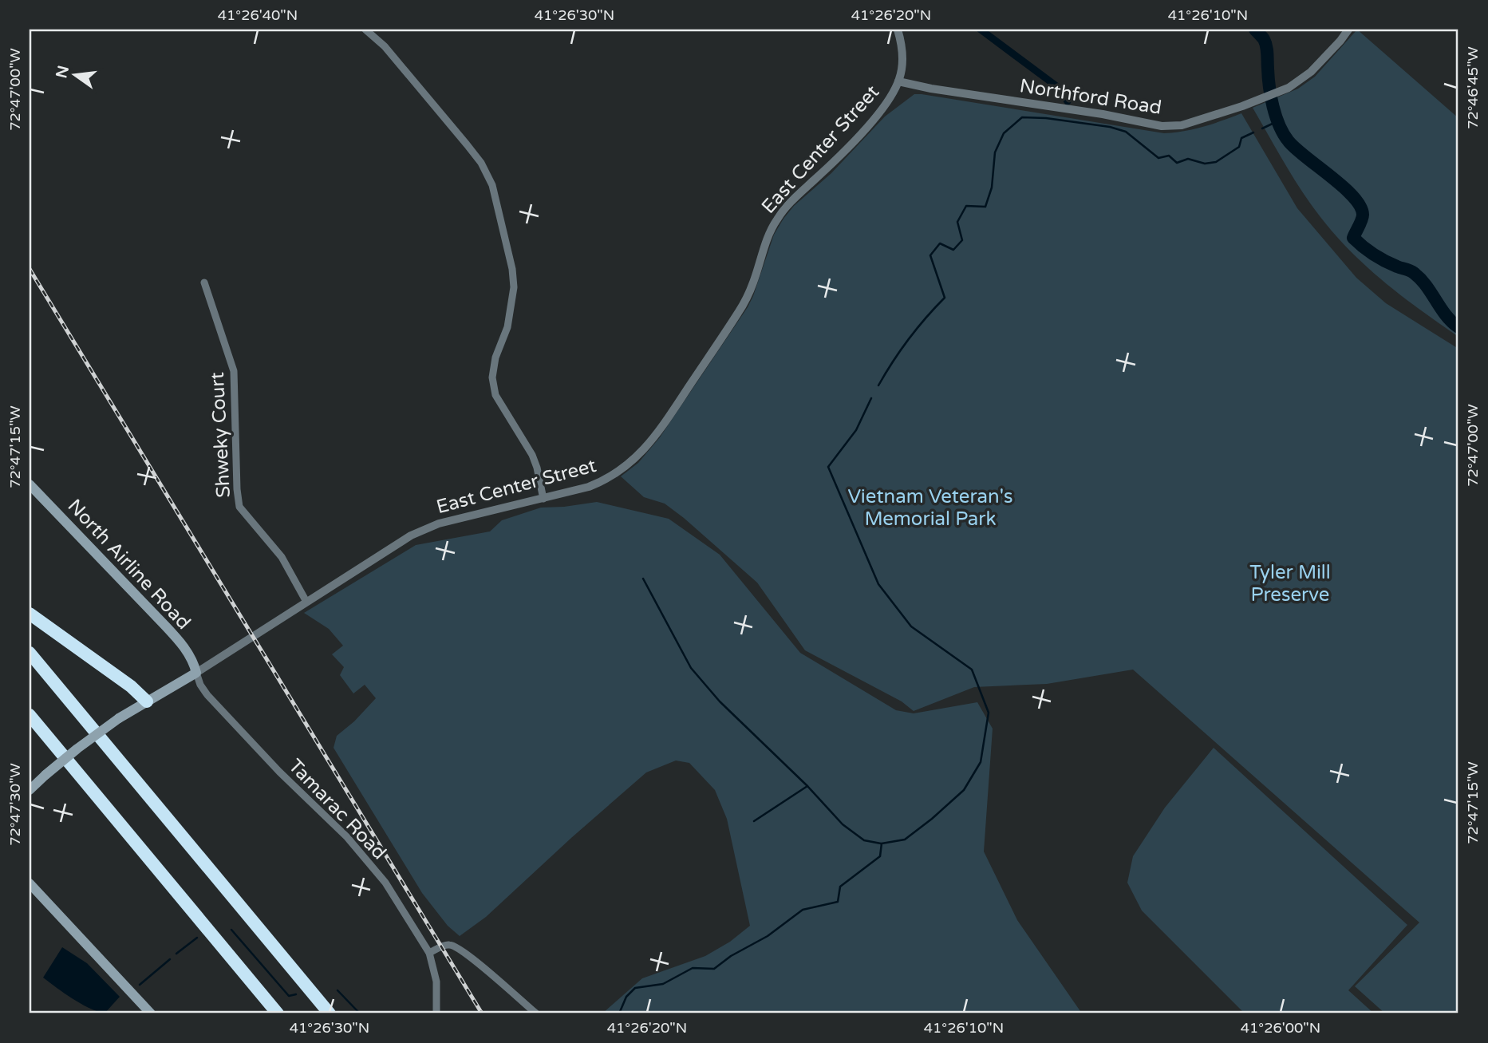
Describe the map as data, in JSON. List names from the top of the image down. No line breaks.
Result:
{"streets":{"main road":["East Center Street","North Airline Road"],"street":["Northford Road","Shweky Court","Tamarac Road"]},"crossings":[["Northford Road","East Center Street"],["East Center Street","Shweky Court"],["East Center Street","North Airline Road"],["East Center Street","Tamarac Road"],["North Airline Road","Tamarac Road"]],"parks":["Vietnam Veteran's Memorial Park","Tyler Mill Preserve"],"north":"left","coordinates":["41°26'40\"N","41°26'30\"N","41°26'20\"N","41°26'10\"N","72°46'45\"W","72°47'00\"W","72°47'15\"W","72°47'30\"W","41°26'00\"N"]}
